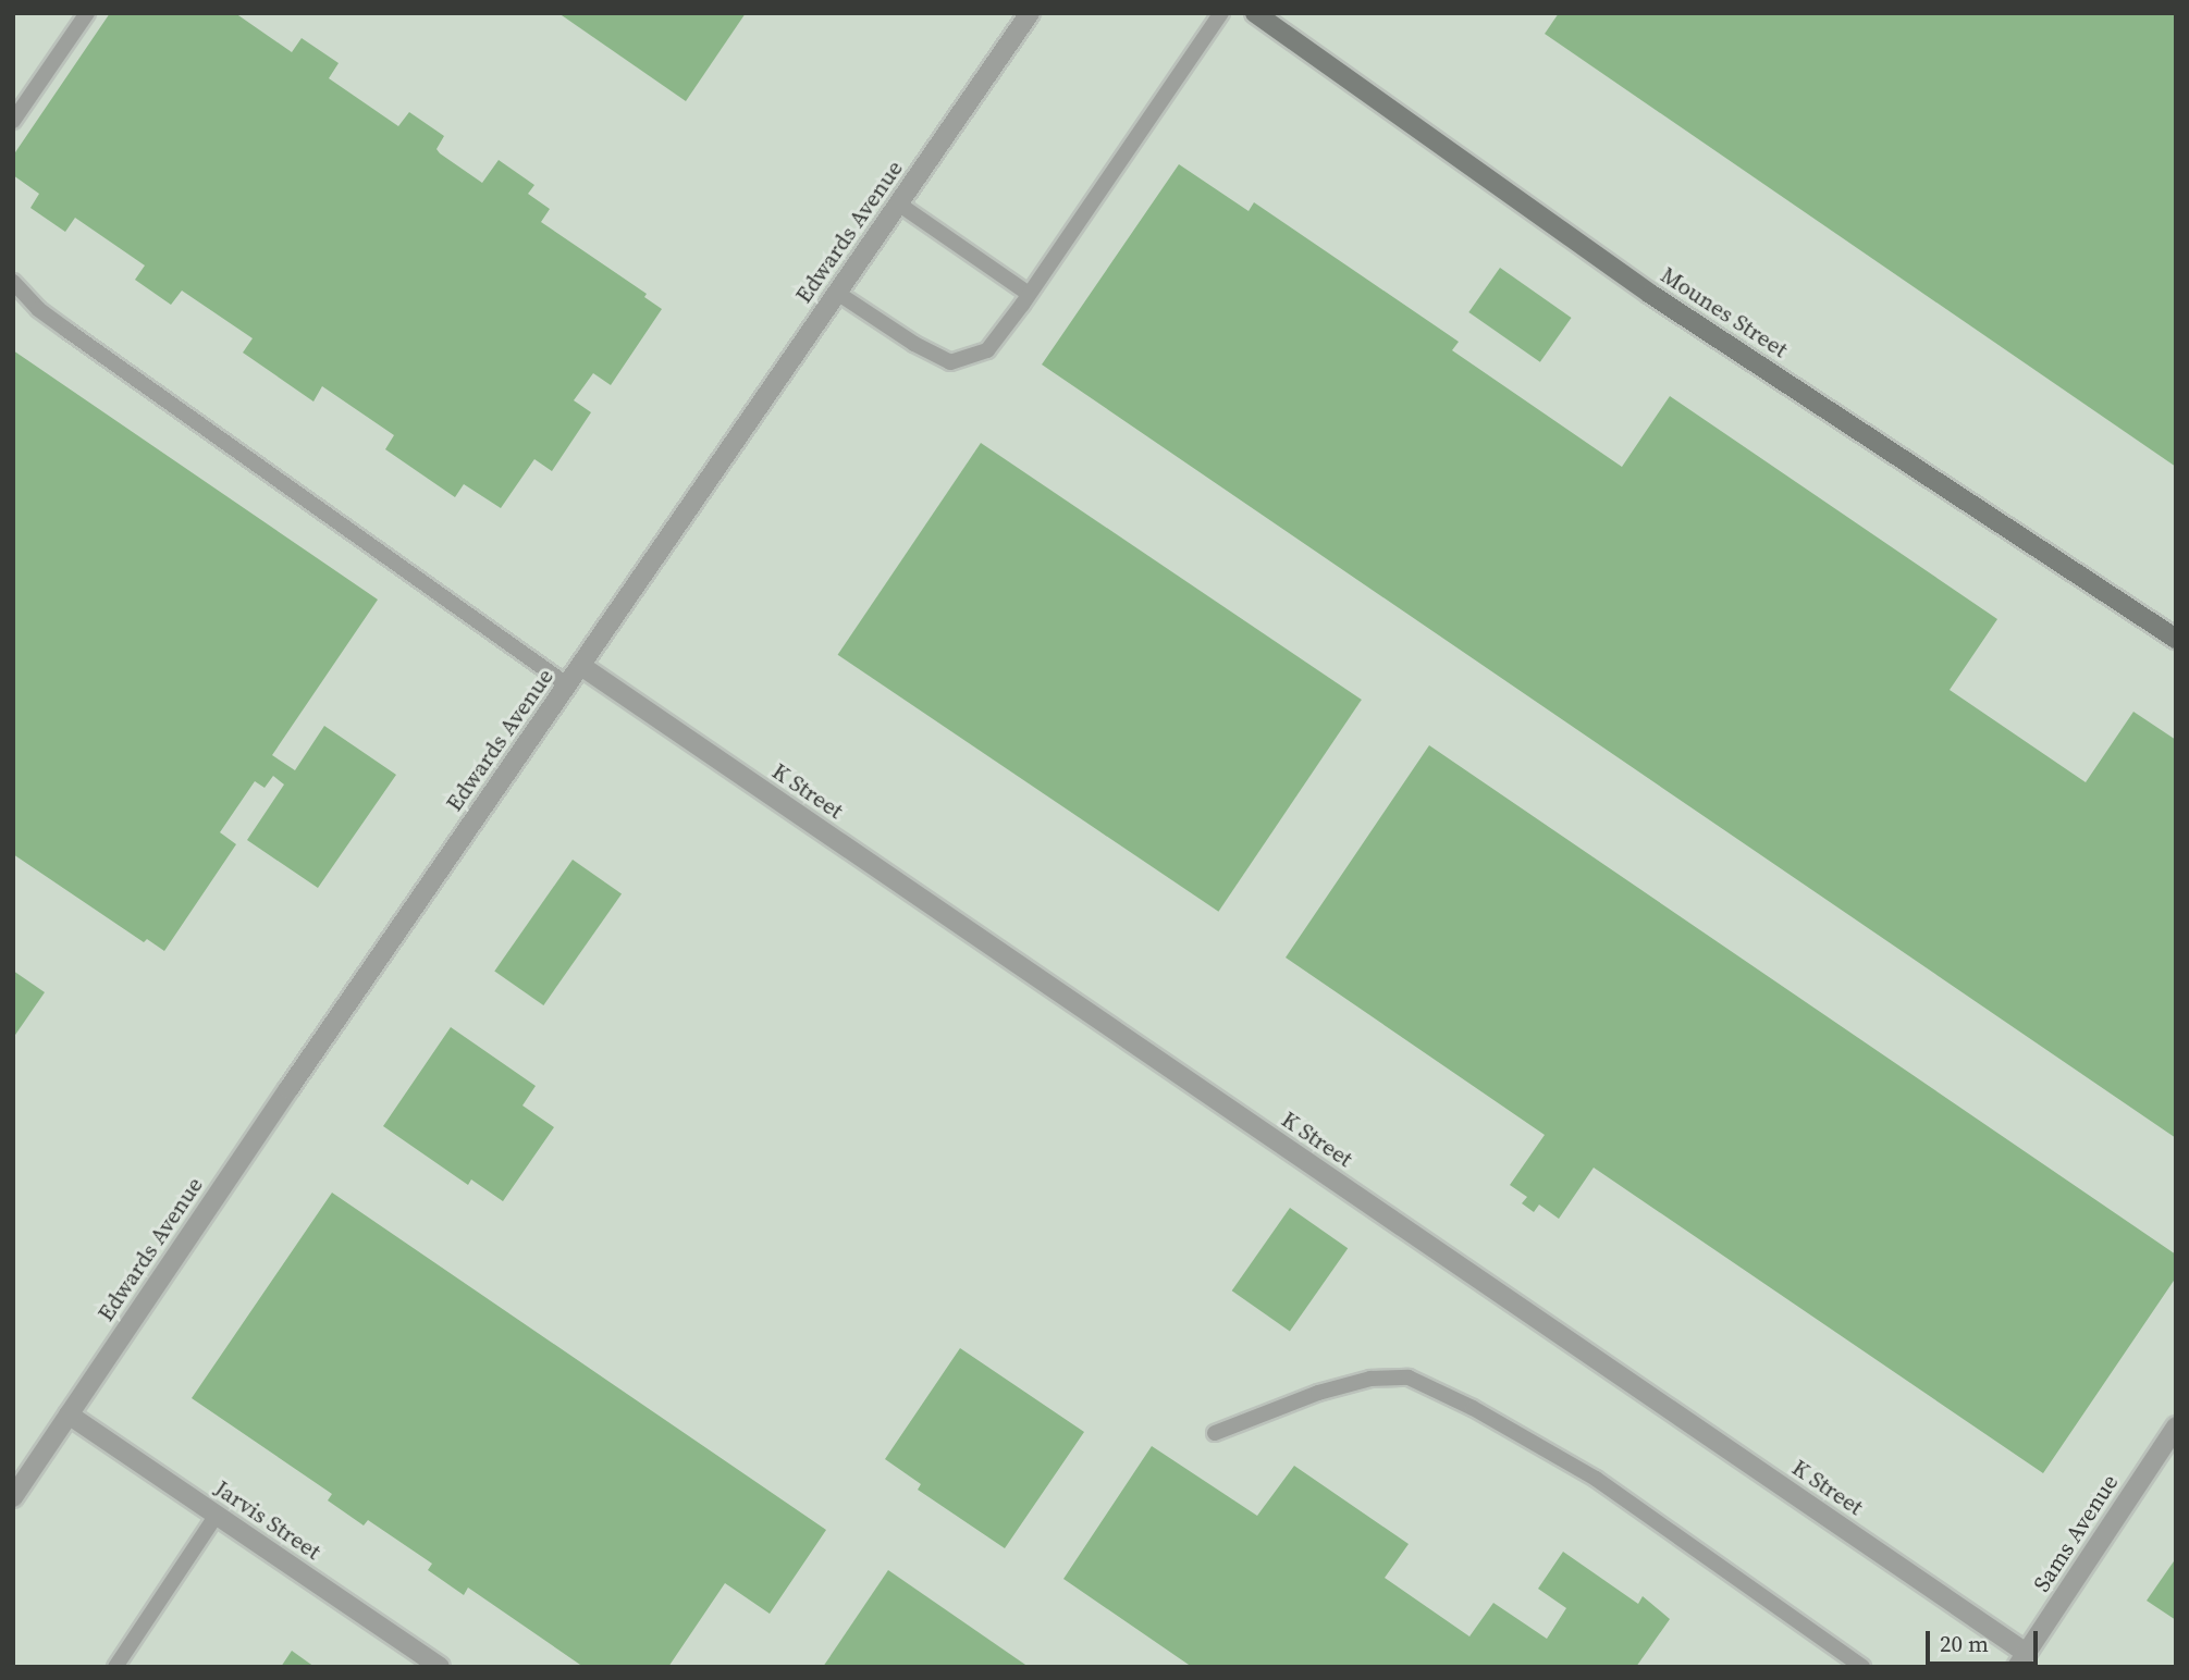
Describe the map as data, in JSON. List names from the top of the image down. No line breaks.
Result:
{"streets":{"main road":["Mounes Street"],"street":["Edwards Avenue","K Street","Jarvis Street","Sams Avenue"]},"crossings":[["Edwards Avenue","K Street"],["Edwards Avenue","Jarvis Street"],["K Street","Sams Avenue"]],"scale_bar":"20 m"}
